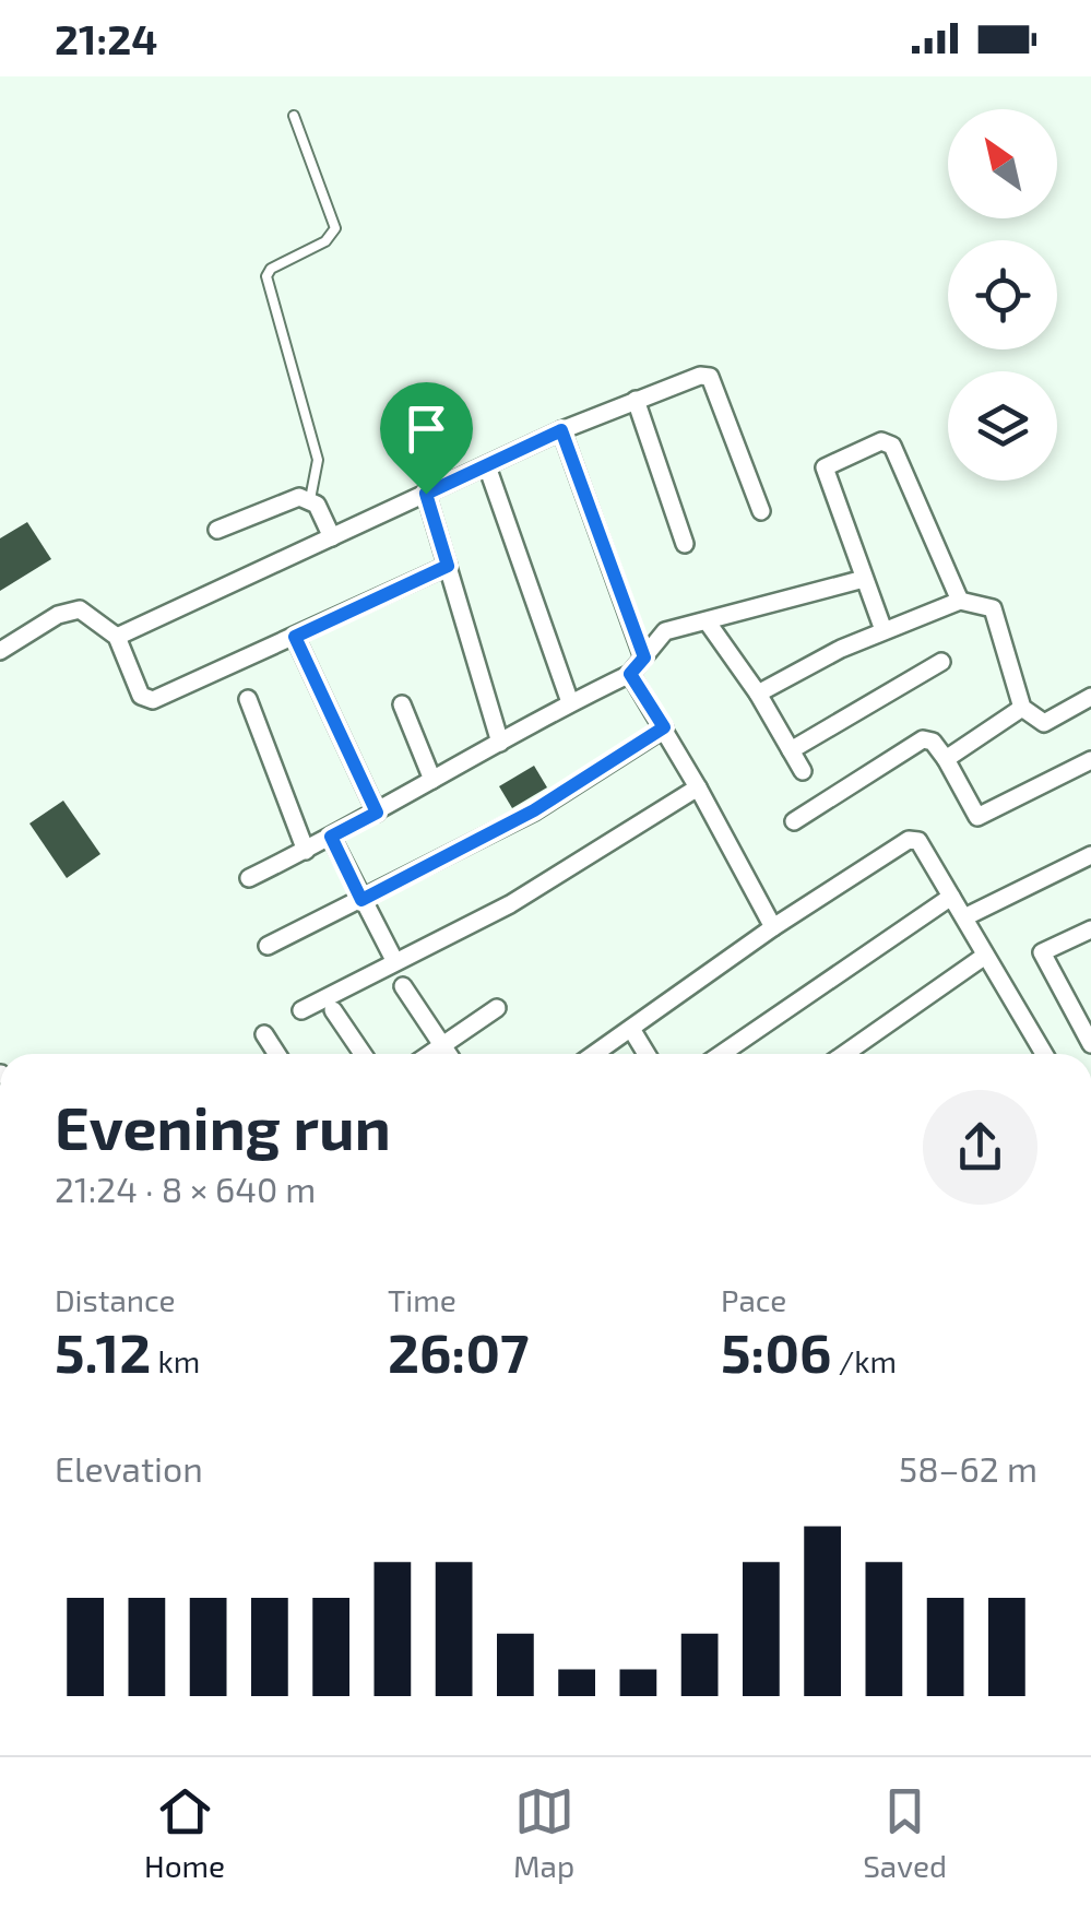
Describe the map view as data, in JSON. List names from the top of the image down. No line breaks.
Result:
{"north":"top left","page":{"status":"21:24","heading":["Evening run","21:24 · 8 × 640 m"],"stats":[["Distance","5.12 km"],["Time","26:07"],["Pace","5:06 /km"]],"chart":["Elevation","58–62 m"],"tabs":["Home","Map","Saved"]}}
